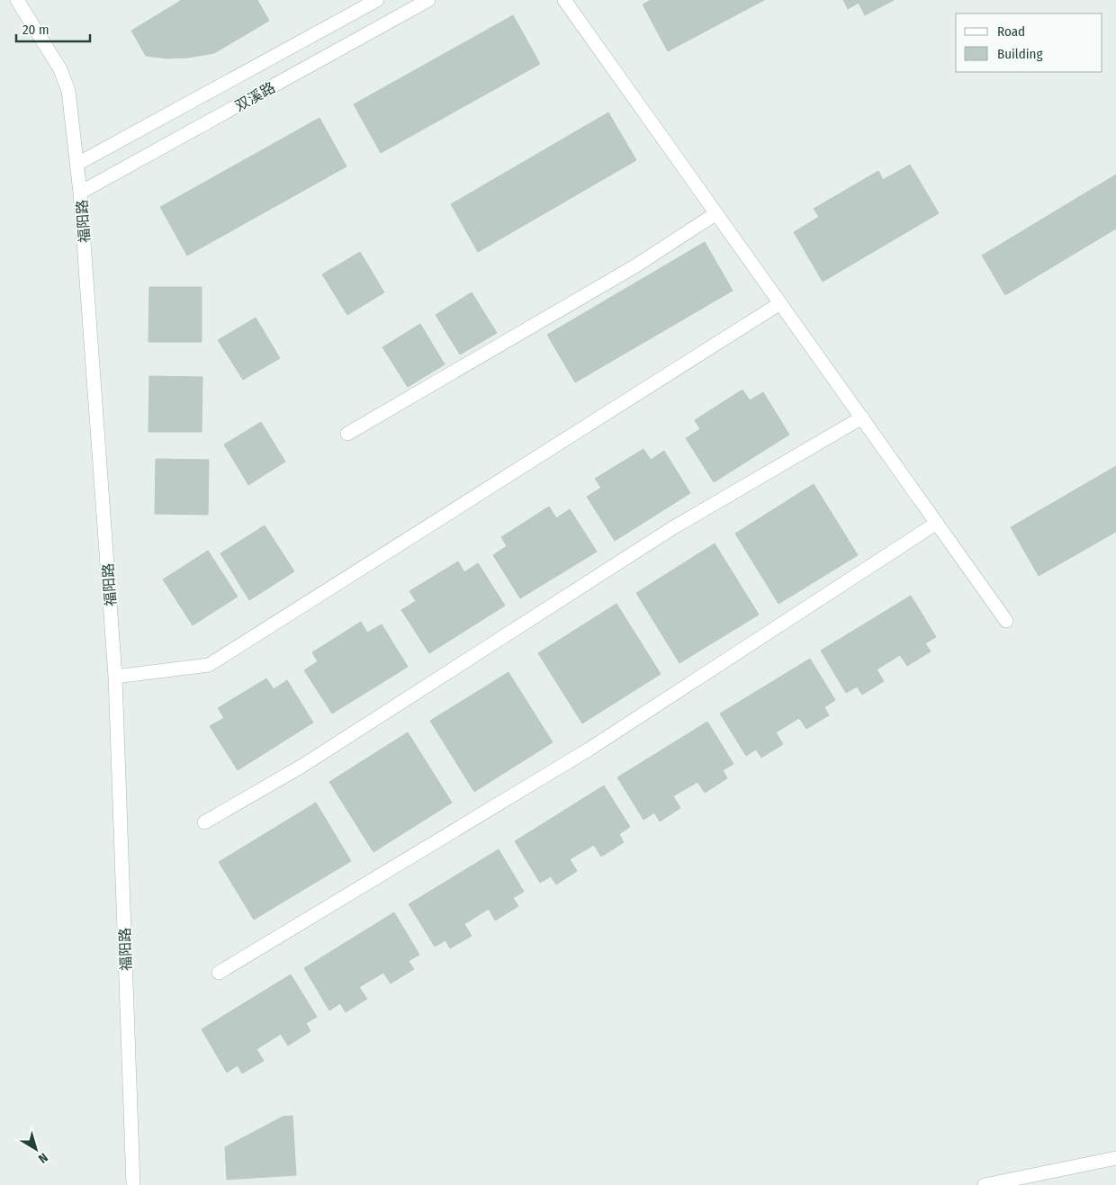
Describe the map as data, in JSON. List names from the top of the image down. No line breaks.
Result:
{"streets":{"street":["双溪路","福阳路"]},"crossings":[["双溪路","福阳路"]],"legend":["Road","Building"],"scale_bar":"20 m","north":"bottom right"}
